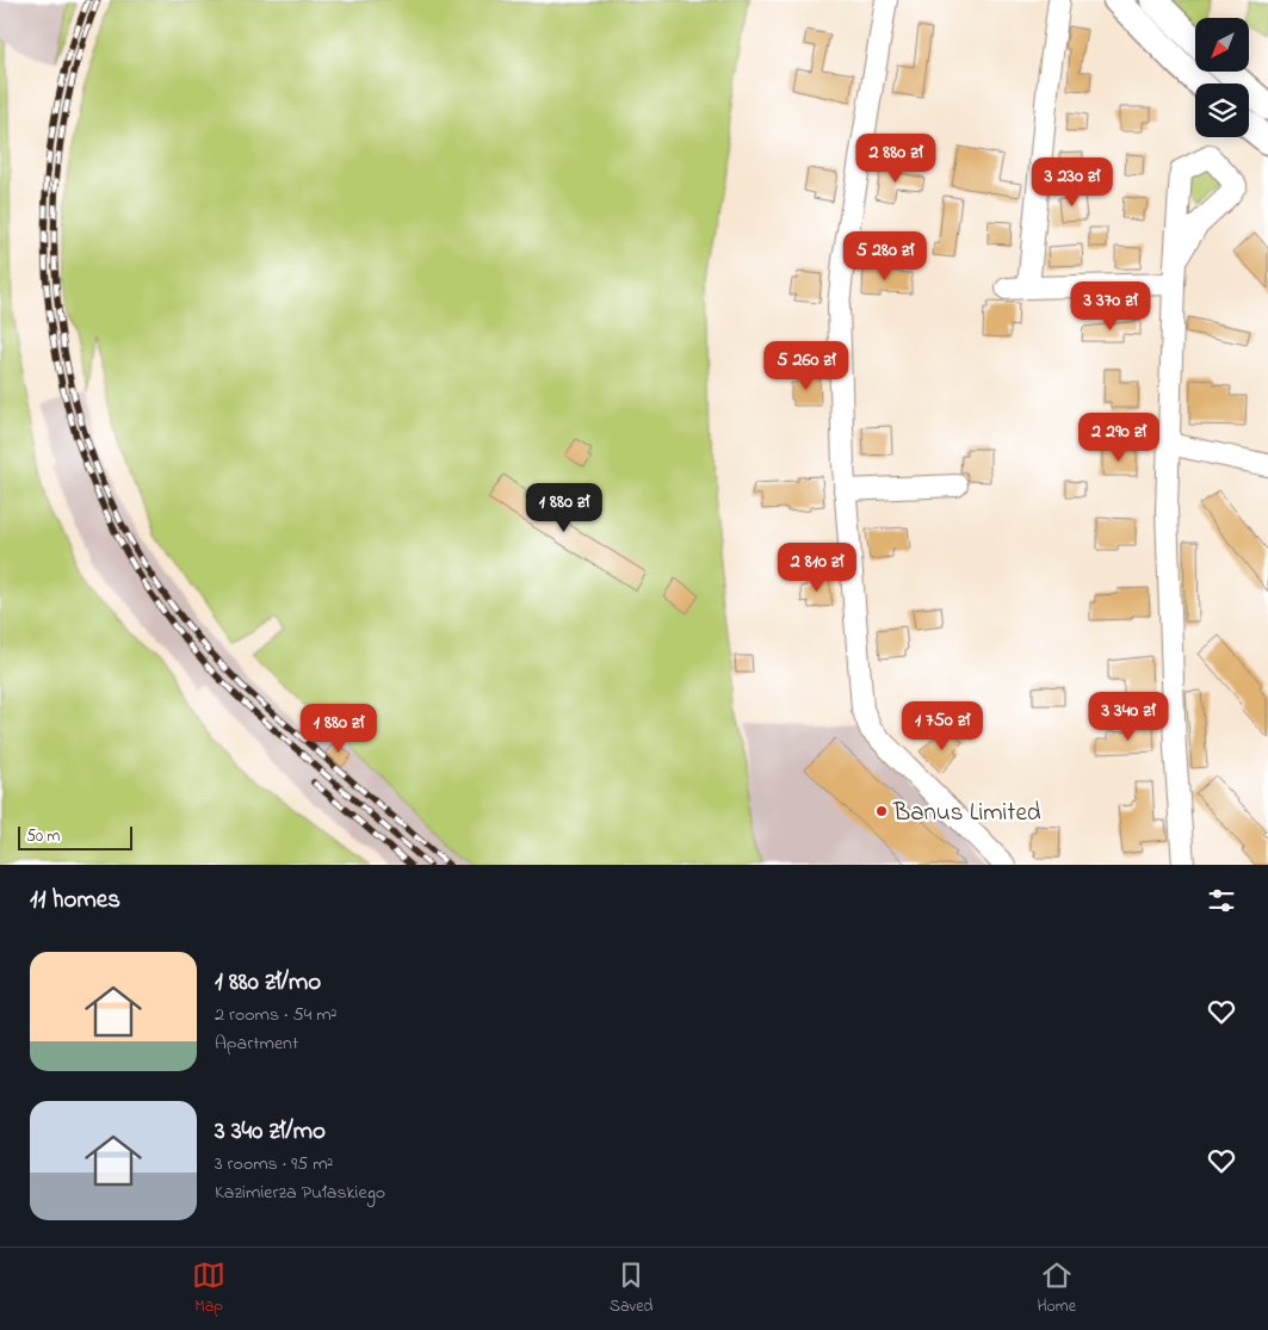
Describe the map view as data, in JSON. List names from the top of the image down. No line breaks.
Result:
{"places":["Banus Limited"],"scale_bar":"50 m","north":"bottom left","page":{"price":["2 880 zł","3 230 zł","5 280 zł","3 370 zł","5 260 zł","2 290 zł","1 880 zł","2 810 zł","3 340 zł","1 750 zł","1 880 zł"],"scale":"50 m","heading":"11 homes","list":[{"name":"1 880 zł/mo","note":"2 rooms · 54 m² · Apartment"},{"name":"3 340 zł/mo","note":"3 rooms · 95 m² · Kazimierza Pułaskiego"}],"tabs":["Map","Saved","Home"]}}
